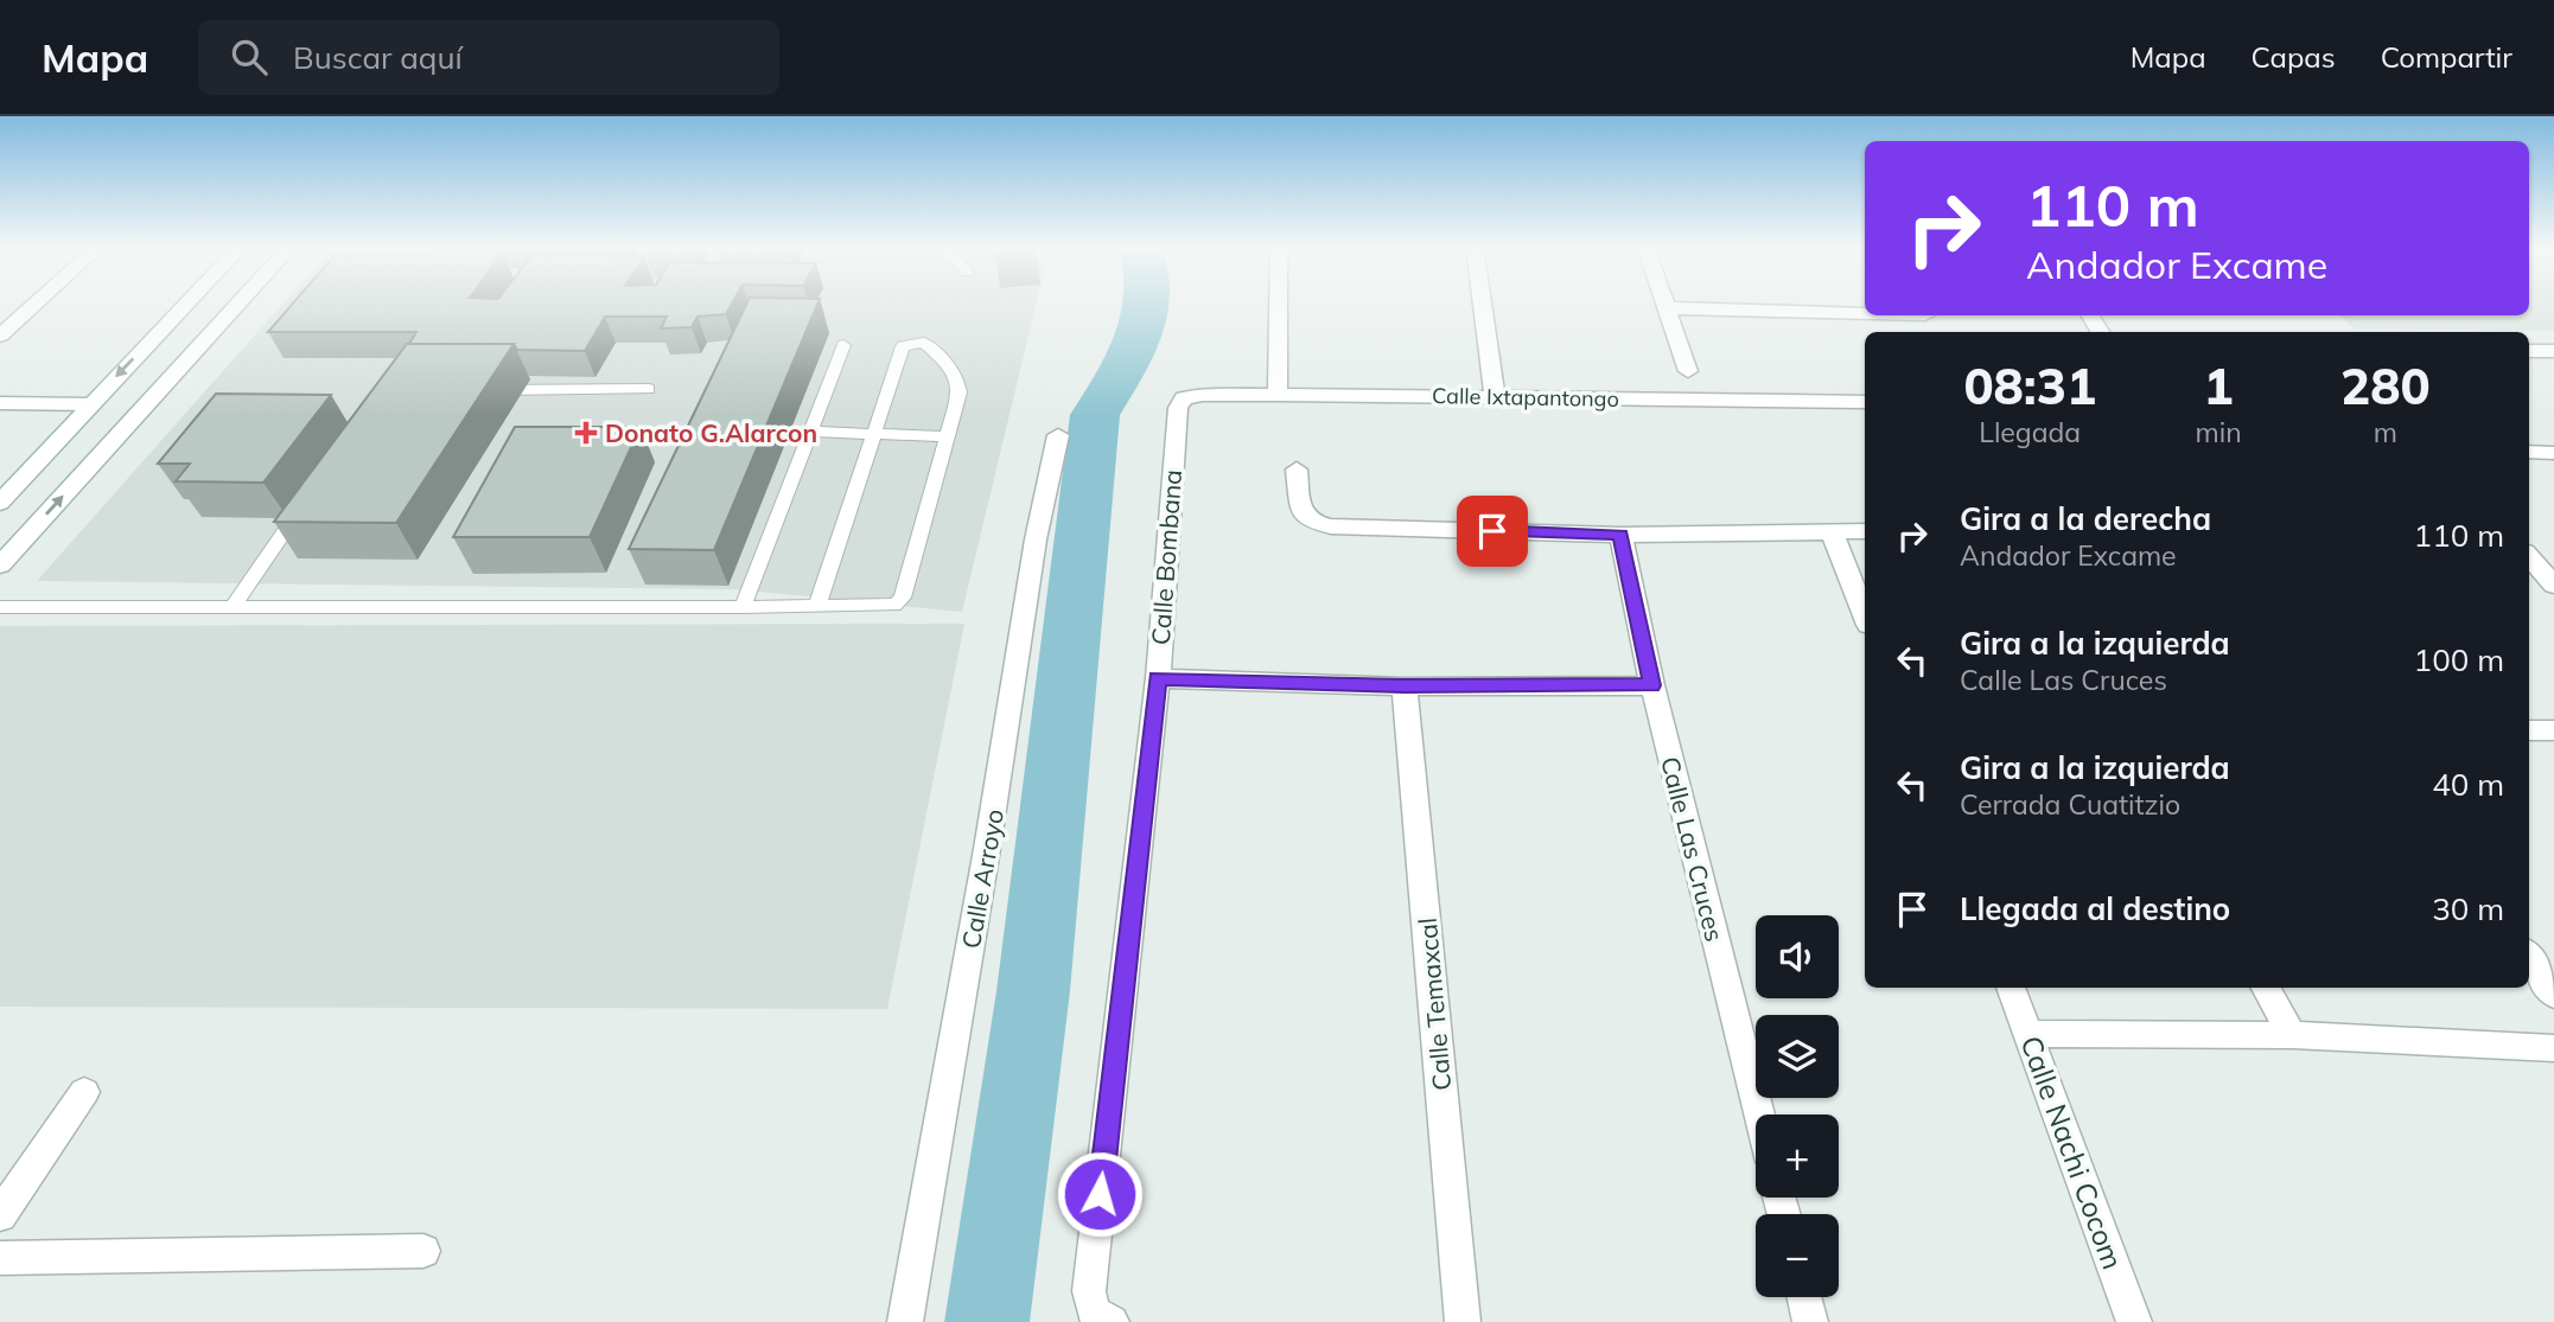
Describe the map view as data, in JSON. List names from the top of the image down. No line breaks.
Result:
{"streets":{"street":["Calle Ixtapantongo","Calle Bombana","Calle Las Cruces","Calle Arroyo","Calle Temaxcal","Calle Nachi Cocom"]},"crossings":[["Calle Ixtapantongo","Calle Bombana"]],"places":{"health":["Donato G.Alarcon"]},"page":{"header":"Mapa","search":"Buscar aquí","nav":["Mapa","Capas","Compartir"],"turn":["110 m","Andador Excame"],"eta":["08:31","Llegada","1","min","280","m"],"list":[{"name":"Gira a la derecha","note":"Andador Excame","value":"110 m"},{"name":"Gira a la izquierda","note":"Calle Las Cruces","value":"100 m"},{"name":"Gira a la izquierda","note":"Cerrada Cuatitzio","value":"40 m"},{"name":"Llegada al destino","value":"30 m"}],"map_buttons":["+","−"]}}
